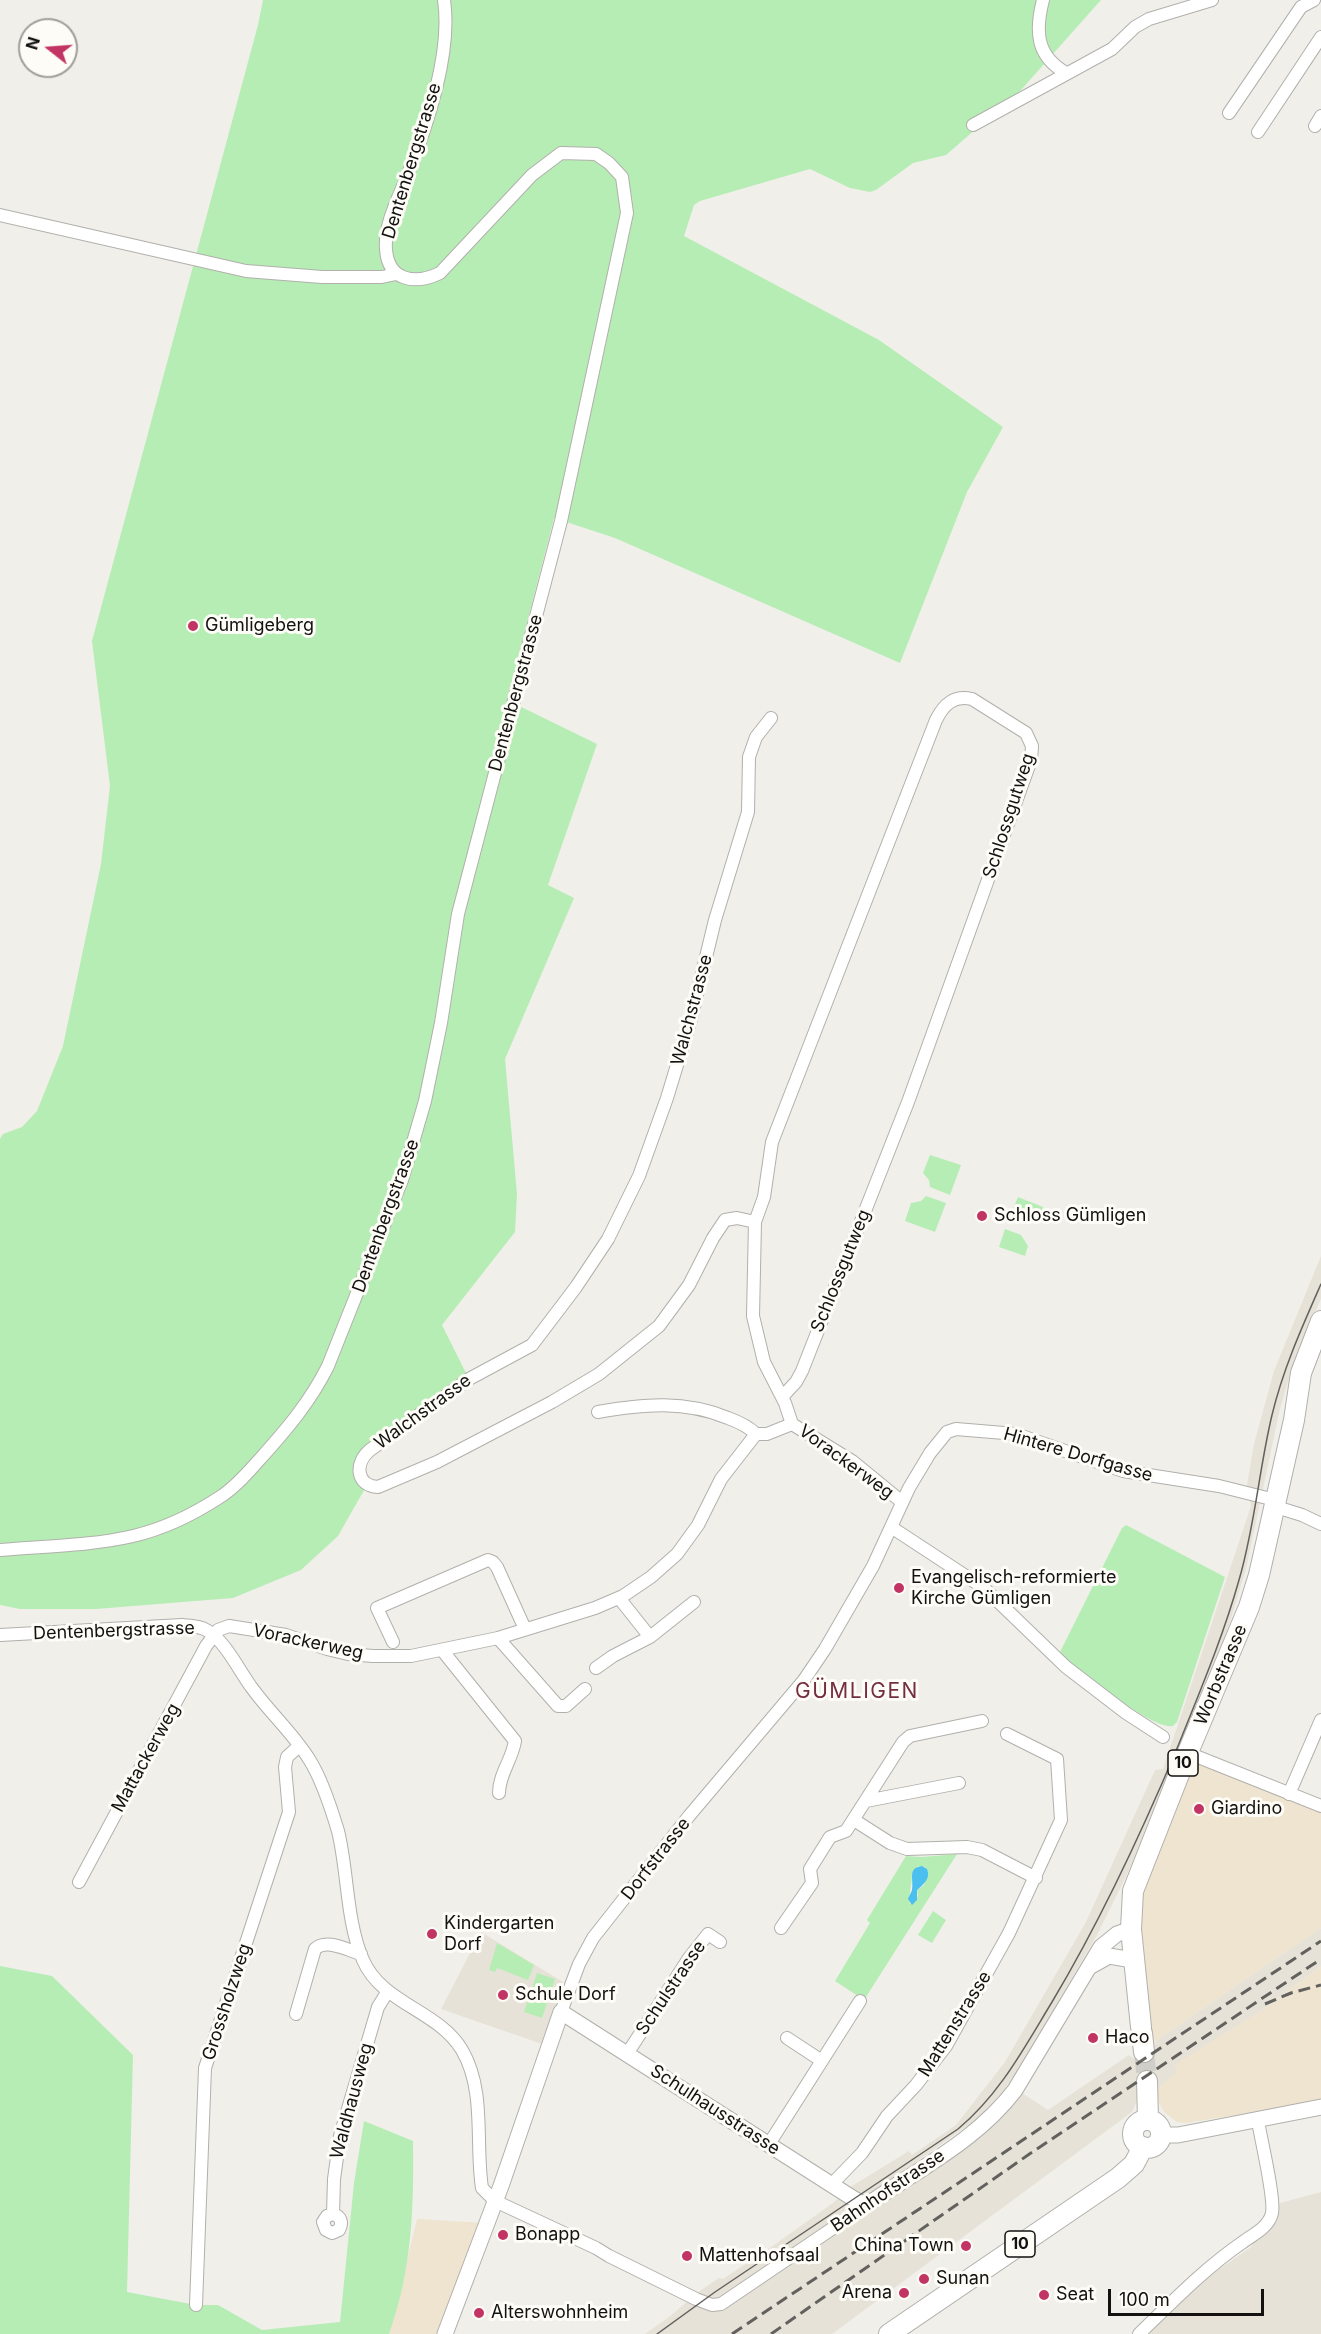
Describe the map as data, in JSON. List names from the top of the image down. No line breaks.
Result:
{"streets":{"main road":["Worbstrasse","10"],"street":["Dentenbergstrasse","Schlossgutweg","Walchstrasse","Hintere Dorfgasse","Vorackerweg","Mattackerweg","Dorfstrasse","Schulstrasse","Grossholzweg","Mattenstrasse","Waldhausweg","Schulhausstrasse","Bahnhofstrasse"]},"crossings":[["Dentenbergstrasse","Vorackerweg"],["Dentenbergstrasse","Mattackerweg"],["Dentenbergstrasse","Dorfstrasse"],["Dentenbergstrasse","Grossholzweg"],["Dentenbergstrasse","Waldhausweg"],["Dentenbergstrasse","Bahnhofstrasse"],["Schlossgutweg","Walchstrasse"],["Hintere Dorfgasse","Worbstrasse"],["Hintere Dorfgasse","Dorfstrasse"],["Vorackerweg","Mattackerweg"],["Vorackerweg","Dorfstrasse"],["Worbstrasse","Bahnhofstrasse"],["Dorfstrasse","Schulhausstrasse"],["Dorfstrasse","Bahnhofstrasse"],["Schulstrasse","Schulhausstrasse"],["Mattenstrasse","Schulhausstrasse"],["Schulhausstrasse","Bahnhofstrasse"]],"districts":["GÜMLIGEN"],"places":["Gümligeberg","Schloss Gümligen","Evangelisch-reformierte Kirche Gümligen","Giardino","Kindergarten Dorf","Schule Dorf","Haco","Bonapp","China Town","Mattenhofsaal","Sunan","Arena","Seat","Alterswohnheim"],"scale_bar":"100 m","north":"left"}
